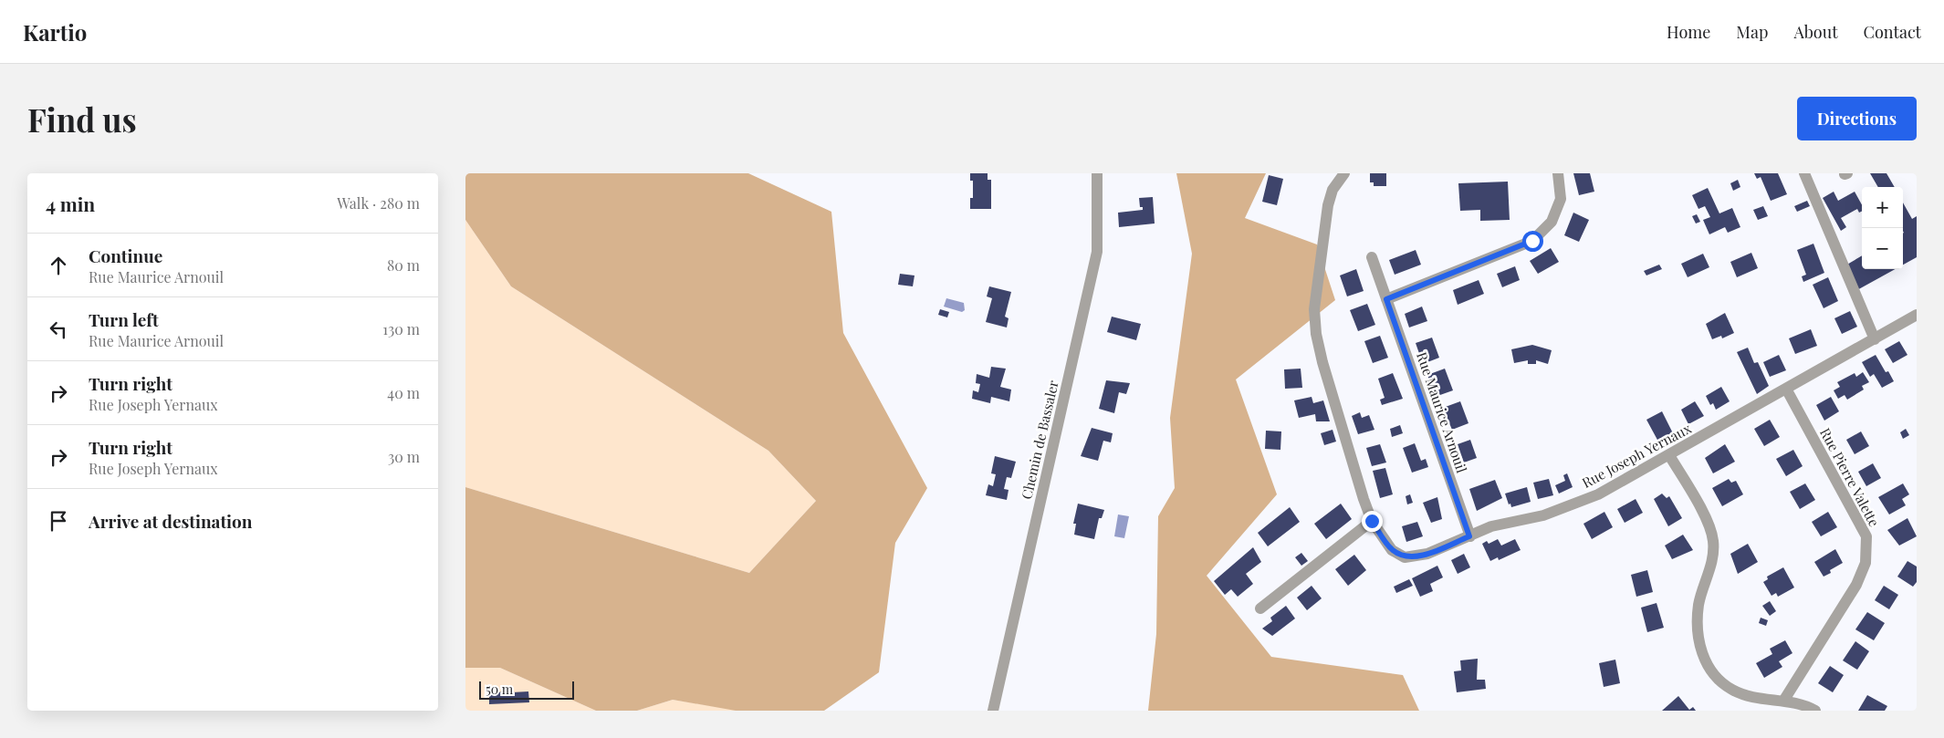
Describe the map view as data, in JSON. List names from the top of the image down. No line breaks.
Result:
{"streets":{"street":["Rue Maurice Arnouil","Chemin de Bassaler","Rue Joseph Yernaux","Rue Pierre Valette"]},"crossings":[["Rue Maurice Arnouil","Rue Joseph Yernaux"],["Rue Joseph Yernaux","Rue Pierre Valette"]],"scale_bar":"50 m","page":{"header":"Kartio","nav":["Home","Map","About","Contact"],"buttons":"Directions","title":"Find us","heading":["4 min","Walk · 280 m"],"map_buttons":["+","−"],"list":[["Continue","Rue Maurice Arnouil","80 m"],["Turn left","Rue Maurice Arnouil","130 m"],["Turn right","Rue Joseph Yernaux","40 m"],["Turn right","Rue Joseph Yernaux","30 m"],"Arrive at destination"],"scale":"50 m"}}
